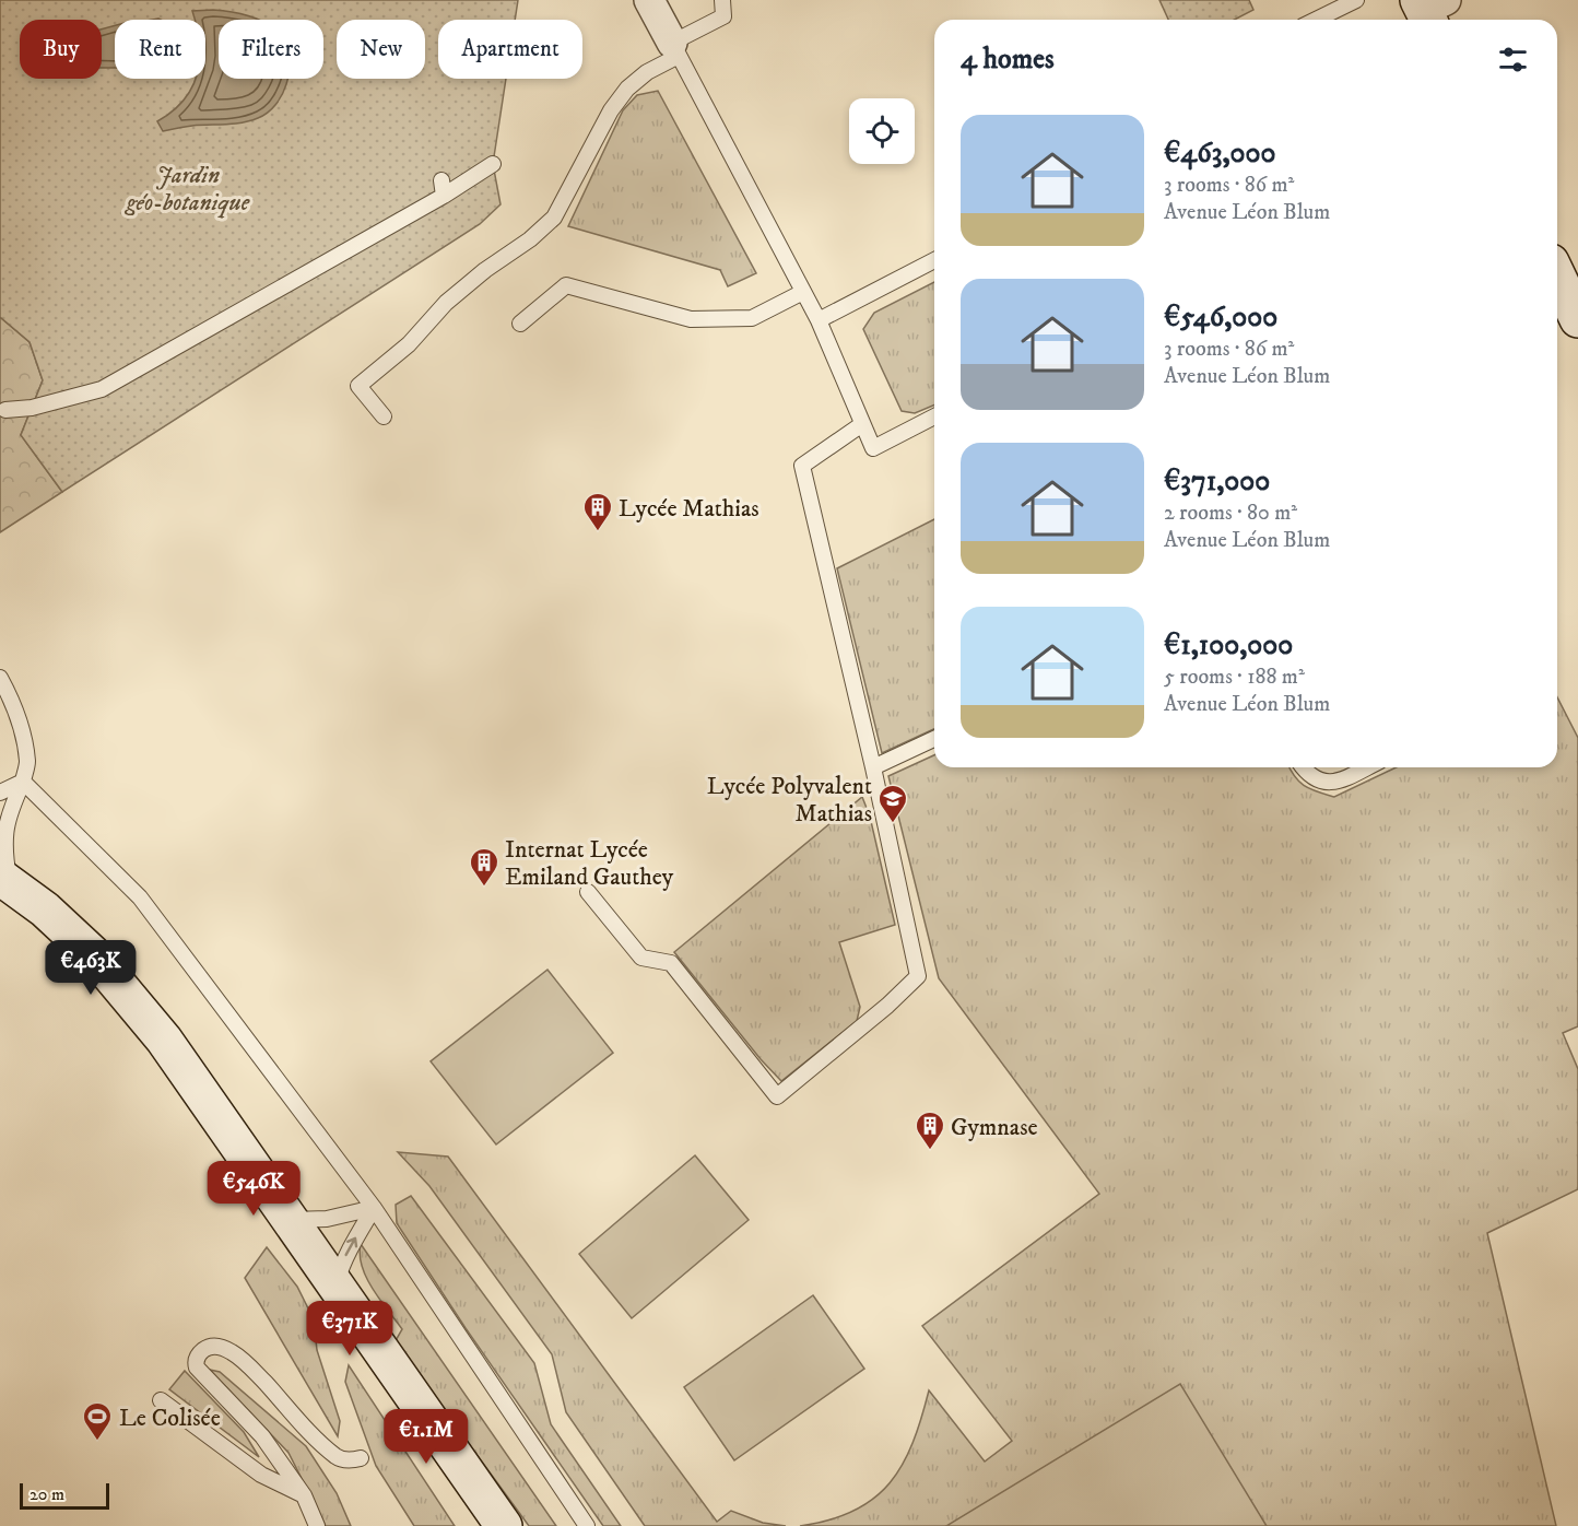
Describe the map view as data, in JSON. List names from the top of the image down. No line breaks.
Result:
{"parks":["Jardin géo-botanique"],"places":{"building":["Lycée Mathias","Internat Lycée Emiland Gauthey","Gymnase"],"school or university":["Lycée Polyvalent Mathias"],"sports":["Le Colisée"]},"scale_bar":"20 m","page":{"chip":["Buy","Rent","Filters","New","Apartment"],"heading":"4 homes","list":[{"name":"€463,000","note":"3 rooms · 86 m² · Avenue Léon Blum"},{"name":"€546,000","note":"3 rooms · 86 m² · Avenue Léon Blum"},{"name":"€371,000","note":"2 rooms · 80 m² · Avenue Léon Blum"},{"name":"€1,100,000","note":"5 rooms · 188 m² · Avenue Léon Blum"}],"price":["€463K","€546K","€371K","€1.1M"],"scale":"20 m"}}
